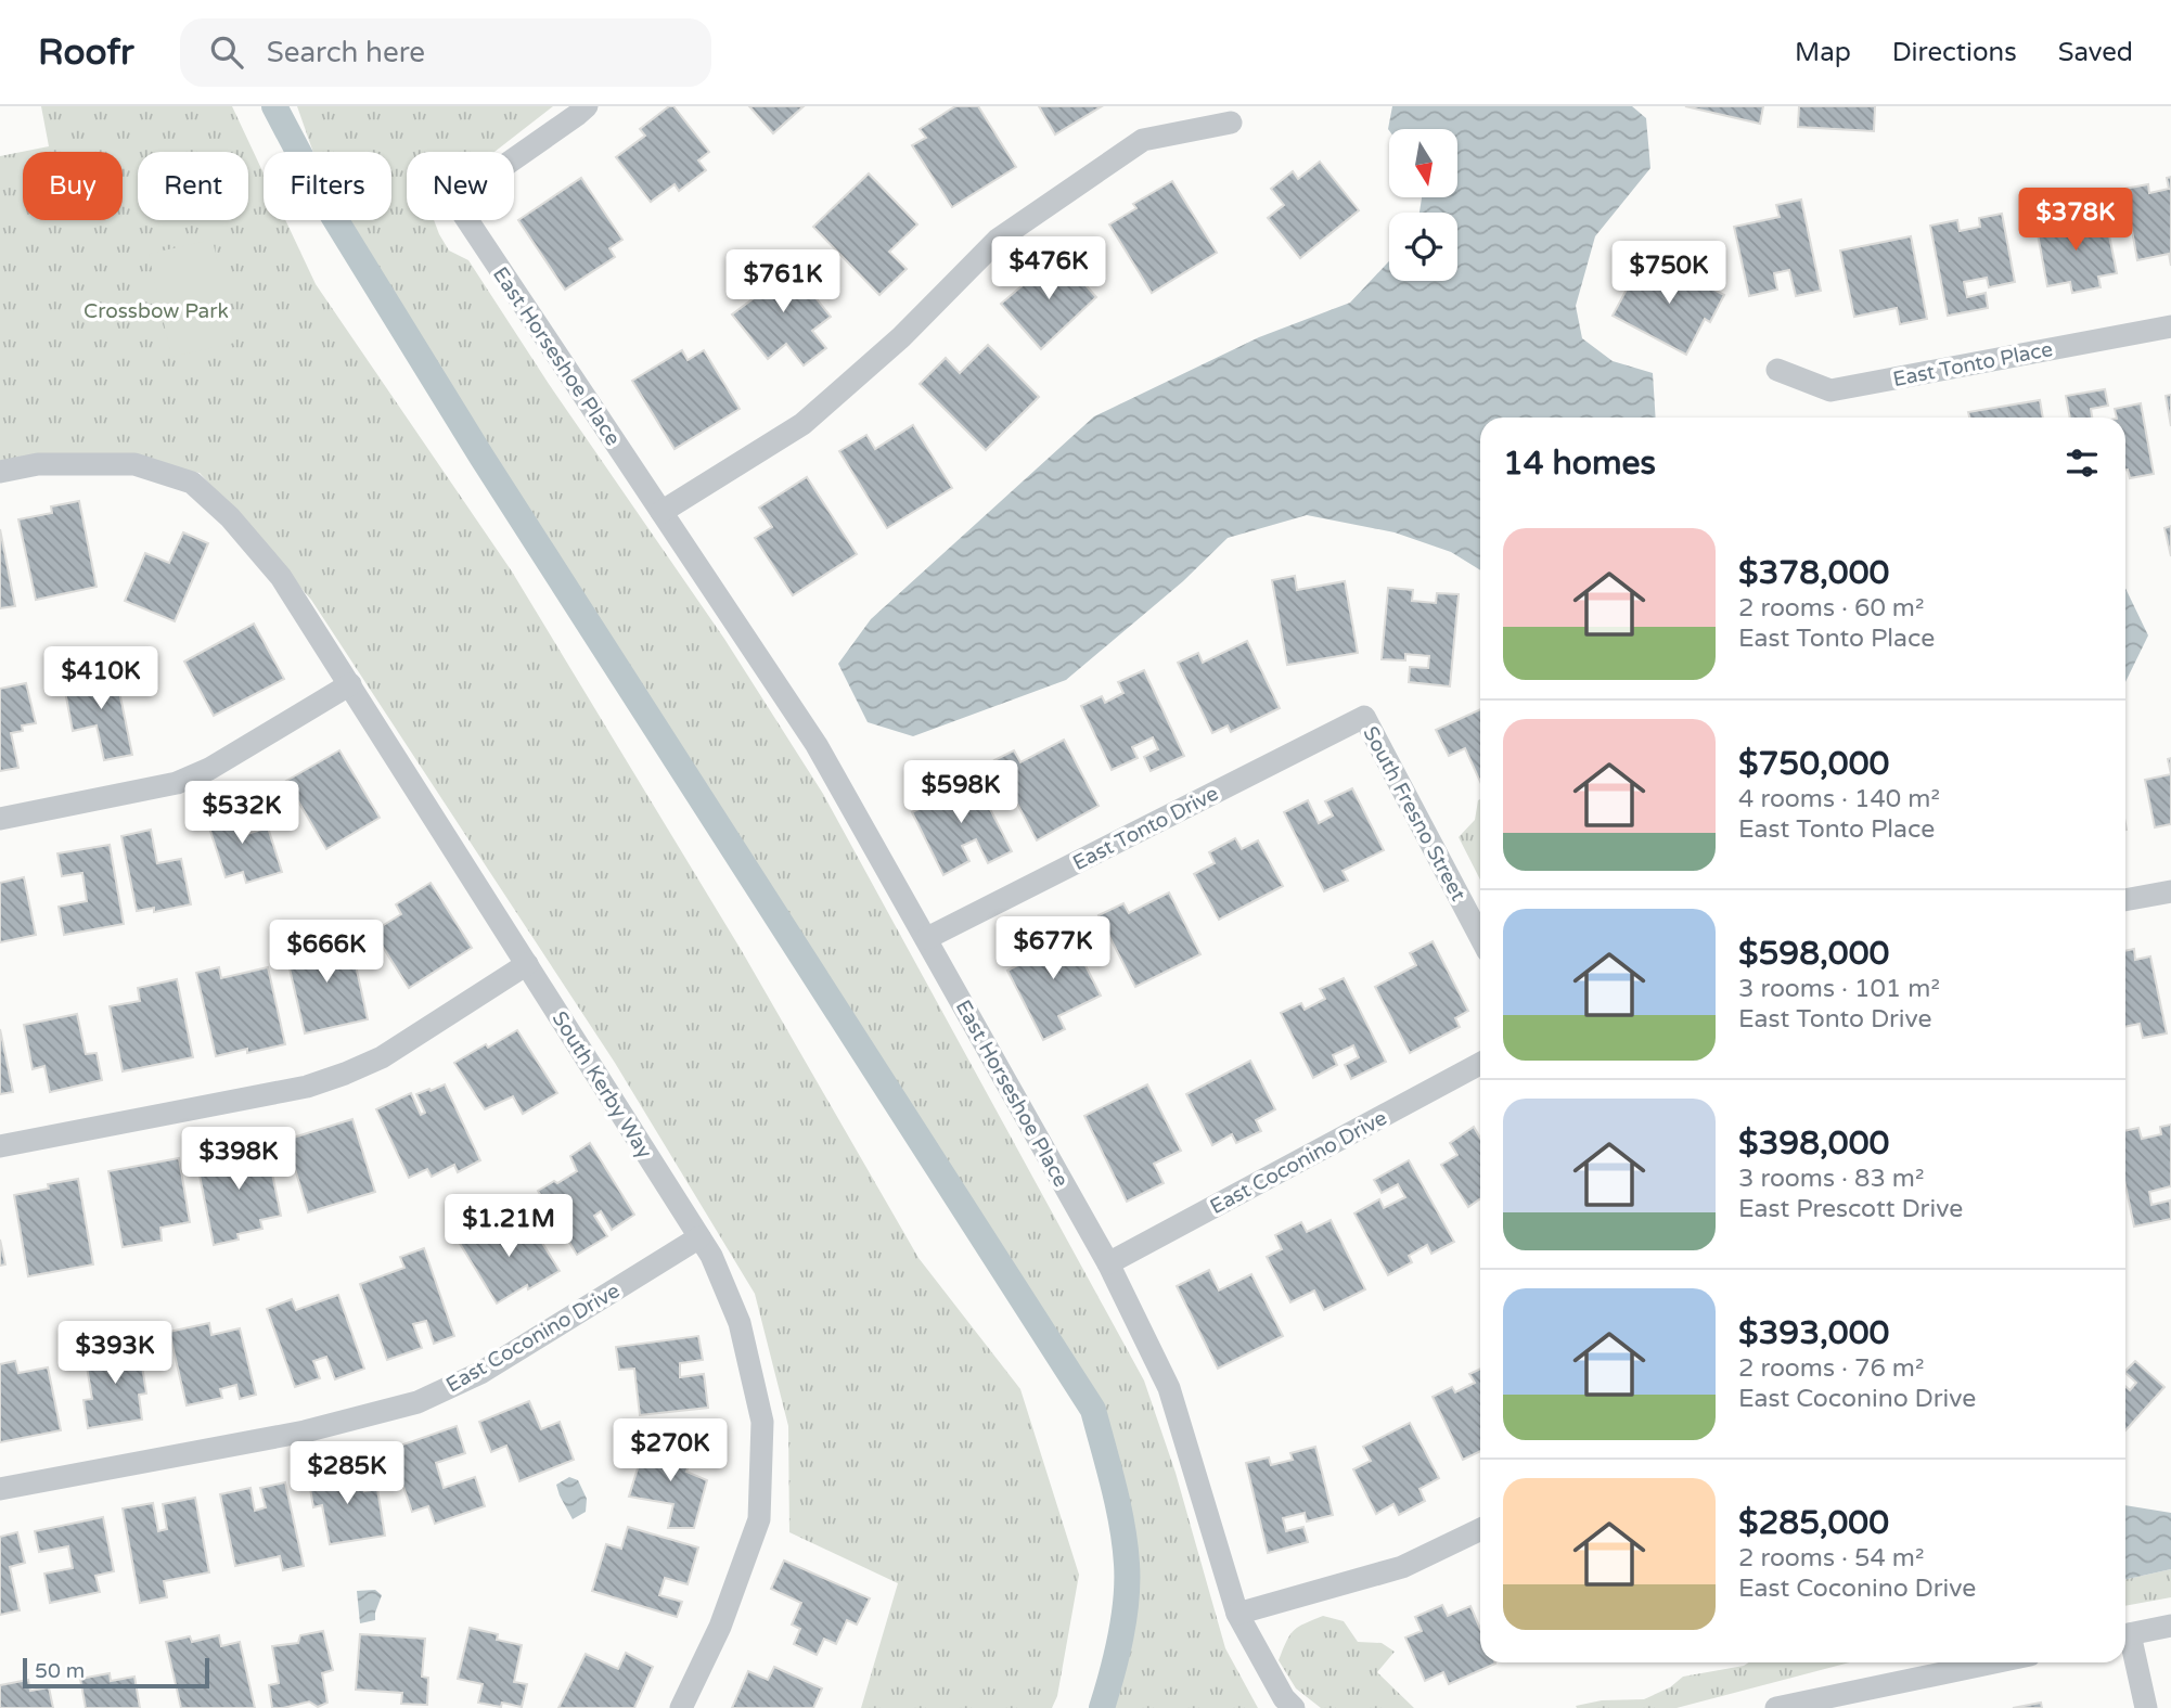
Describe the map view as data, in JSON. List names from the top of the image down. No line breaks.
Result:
{"streets":{"street":["East Horseshoe Place","East Tonto Place","South Fresno Street","East Tonto Drive","South Kerby Way","East Coconino Drive"]},"crossings":[["East Horseshoe Place","East Tonto Drive"],["East Horseshoe Place","East Coconino Drive"],["South Fresno Street","East Tonto Drive"],["South Kerby Way","East Coconino Drive"]],"parks":["Crossbow Park"],"scale_bar":"50 m","north":"bottom","page":{"header":"Roofr","search":"Search here","nav":["Map","Directions","Saved"],"chip":["Buy","Rent","Filters","New"],"price":["$378K","$476K","$750K","$761K","$410K","$598K","$532K","$677K","$666K","$398K","$1.21M","$393K","$270K","$285K"],"heading":"14 homes","list":[{"name":"$378,000","note":"2 rooms · 60 m² · East Tonto Place"},{"name":"$750,000","note":"4 rooms · 140 m² · East Tonto Place"},{"name":"$598,000","note":"3 rooms · 101 m² · East Tonto Drive"},{"name":"$398,000","note":"3 rooms · 83 m² · East Prescott Drive"},{"name":"$393,000","note":"2 rooms · 76 m² · East Coconino Drive"},{"name":"$285,000","note":"2 rooms · 54 m² · East Coconino Drive"}],"scale":"50 m"}}
